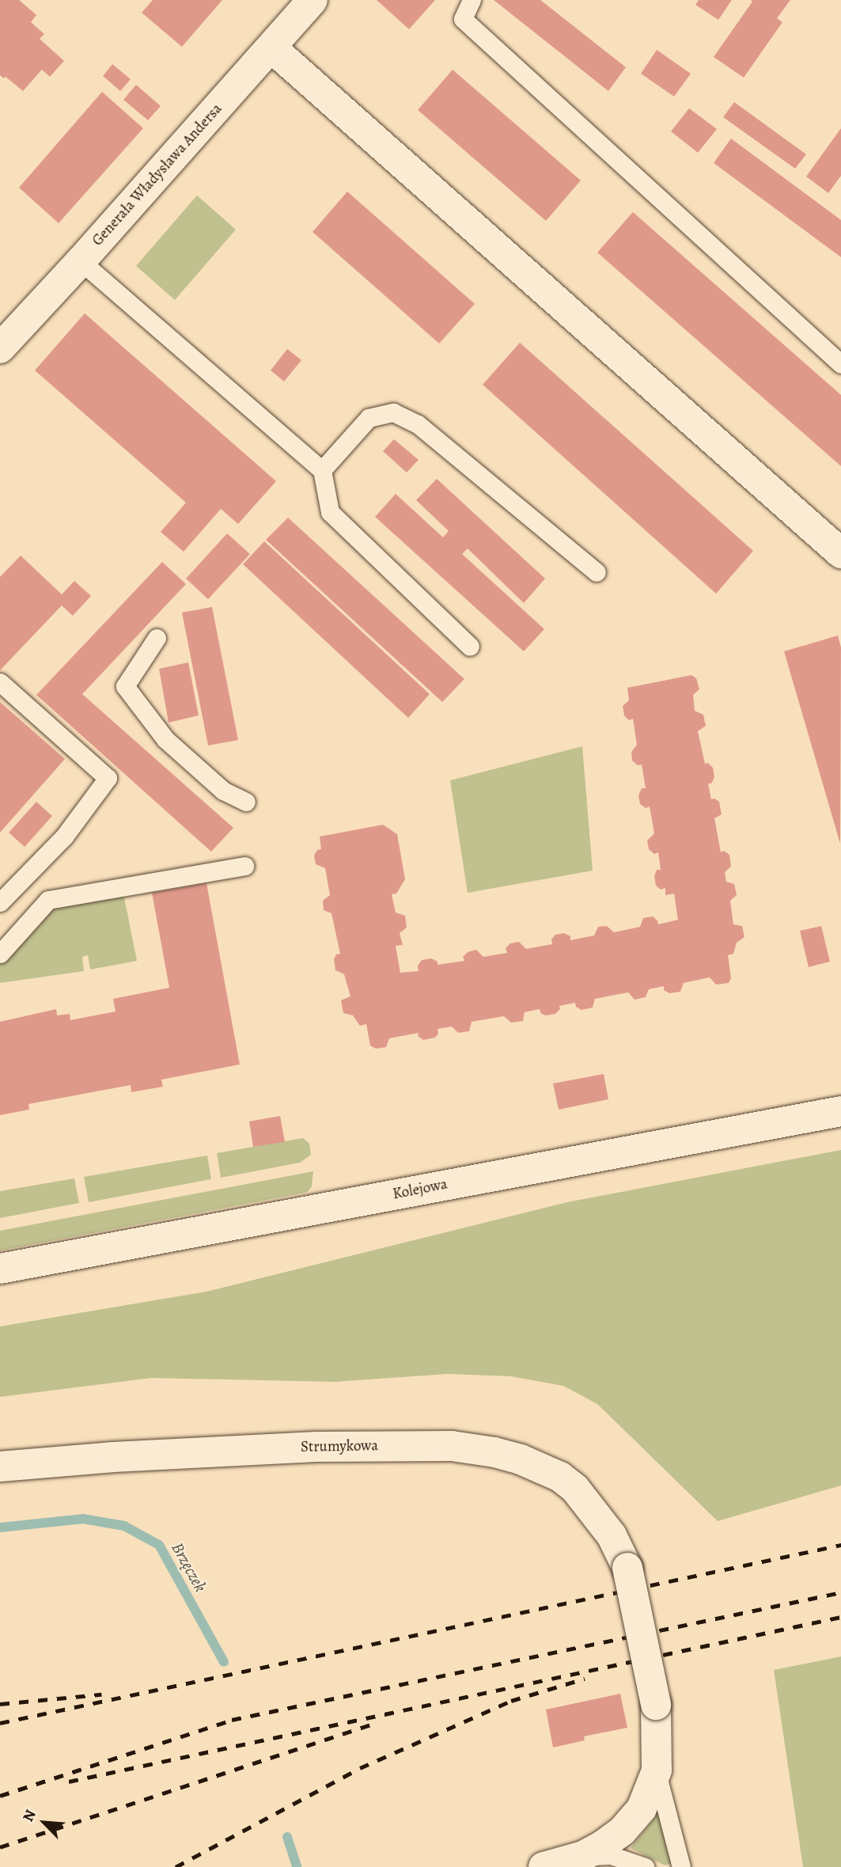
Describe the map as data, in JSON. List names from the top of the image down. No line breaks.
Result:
{"streets":{"street":["Generała Władysława Andersa","Kolejowa","Strumykowa"]},"water":["Brzęczek"],"north":"top left"}
